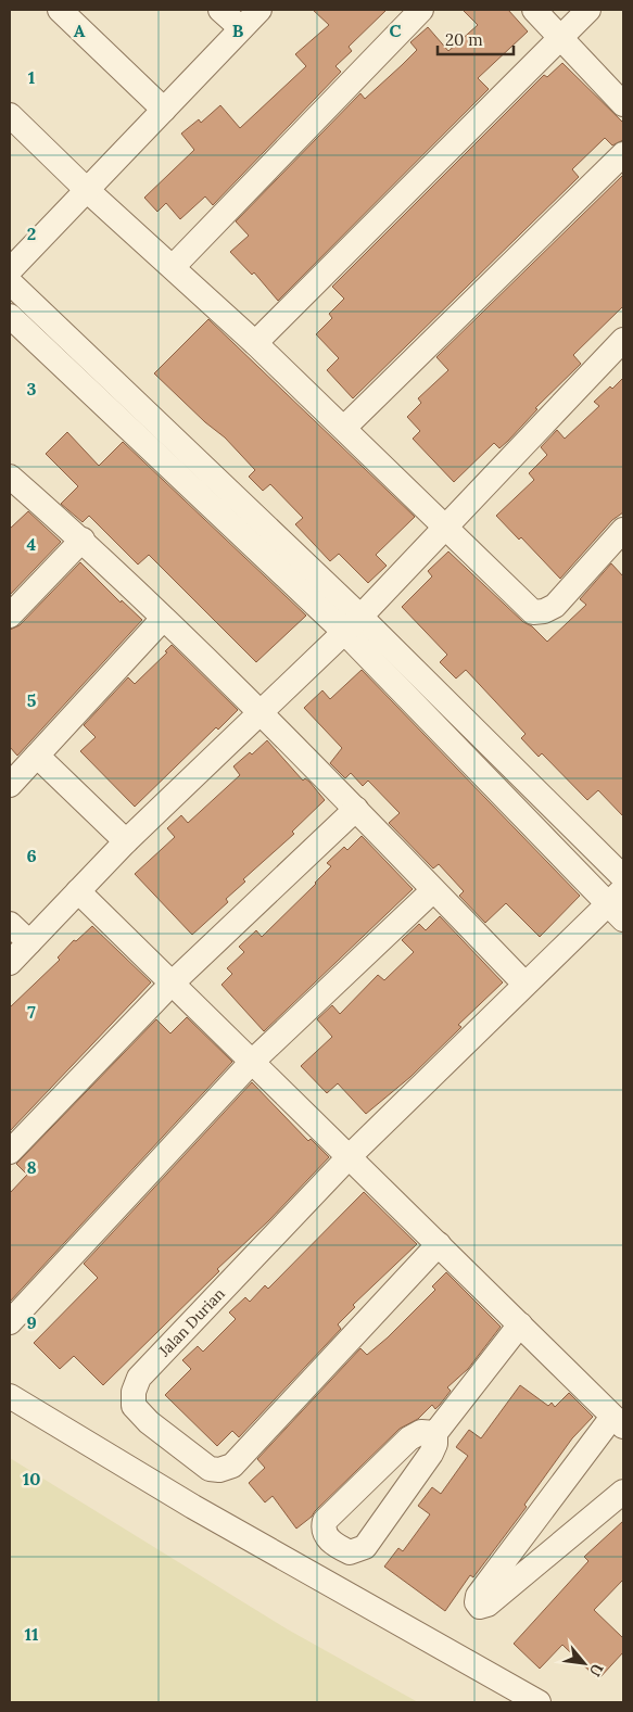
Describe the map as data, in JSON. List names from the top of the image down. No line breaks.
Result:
{"streets":{"street":["Jalan Durian"]},"scale_bar":"20 m","north":"bottom right","grid":{"columns":["A","B","C"],"rows":["1","2","3","4","5","6","7","8","9","10","11"]}}
